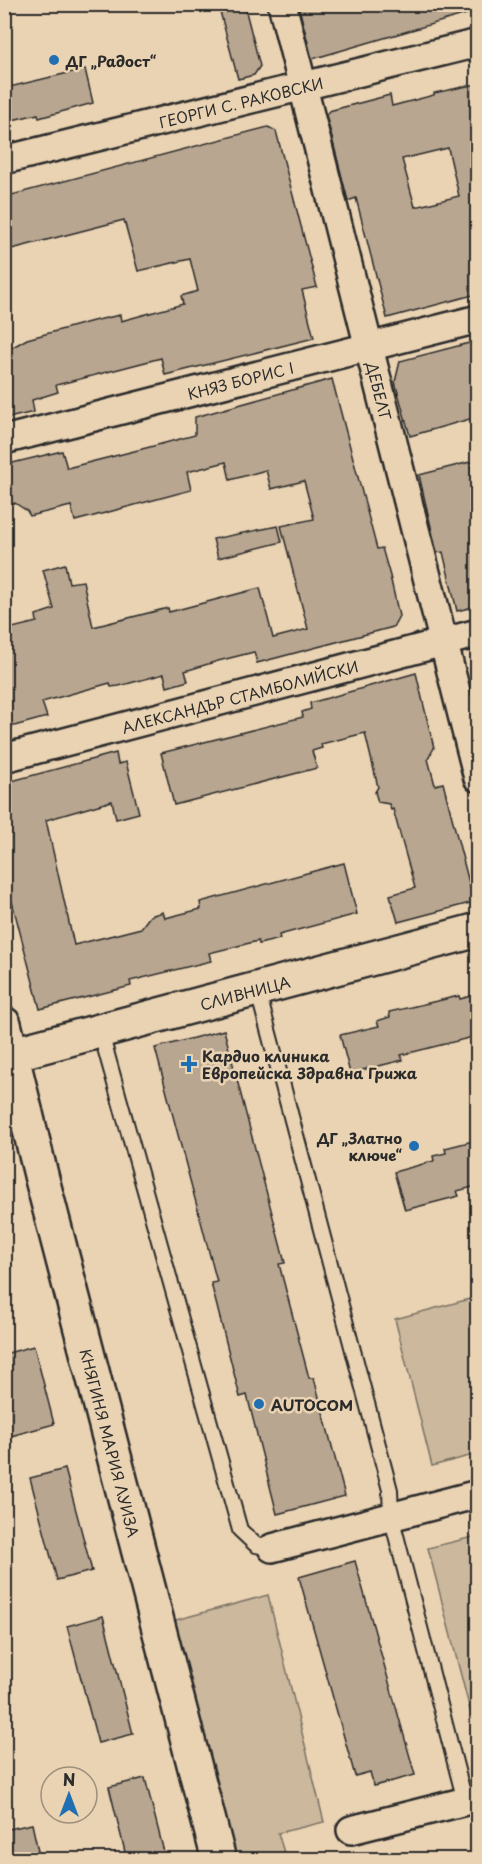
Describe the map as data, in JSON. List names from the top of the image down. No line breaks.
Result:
{"streets":{"main road":["СЛИВНИЦА","КНЯГИНЯ МАРИЯ ЛУИЗА"],"street":["ГЕОРГИ С. РАКОВСКИ","КНЯЗ БОРИС I","ДЕБЕЛТ","АЛЕКСАНДЪР СТАМБОЛИЙСКИ"]},"crossings":[["ГЕОРГИ С. РАКОВСКИ","ДЕБЕЛТ"],["КНЯЗ БОРИС I","ДЕБЕЛТ"],["ДЕБЕЛТ","АЛЕКСАНДЪР СТАМБОЛИЙСКИ"],["СЛИВНИЦА","КНЯГИНЯ МАРИЯ ЛУИЗА"]],"places":{"other":["ДГ „Радост“","ДГ „Златно ключе“","AUTOCOM"],"health":["Кардио клиника Европейска Здравна Грижа"]},"north":"top"}
